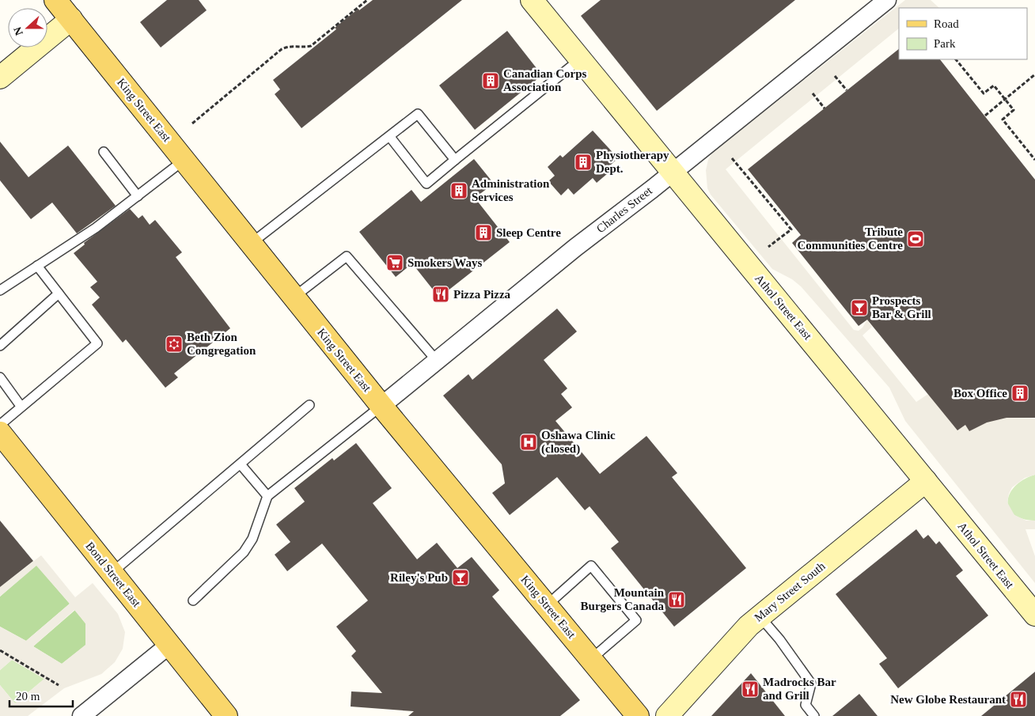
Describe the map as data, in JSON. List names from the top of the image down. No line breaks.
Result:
{"streets":{"main road":["King Street East","Athol Street East","Bond Street East","Mary Street South"],"street":["Charles Street"]},"crossings":[["King Street East","Charles Street"],["Charles Street","Athol Street East"],["Athol Street East","Mary Street South"]],"places":{"building":["Canadian Corps Association","Physiotherapy Dept.","Administration Services","Sleep Centre","Box Office"],"sports":["Tribute Communities Centre"],"supermarket":["Smokers Ways"],"restaurant":["Pizza Pizza","Mountain Burgers Canada","Madrocks Bar and Grill","New Globe Restaurant"],"bar":["Prospects Bar & Grill","Riley's Pub"],"synagogue":["Beth Zion Congregation"],"hospital":["Oshawa Clinic (closed)"]},"legend":["Road","Park"],"scale_bar":"20 m","north":"left"}
